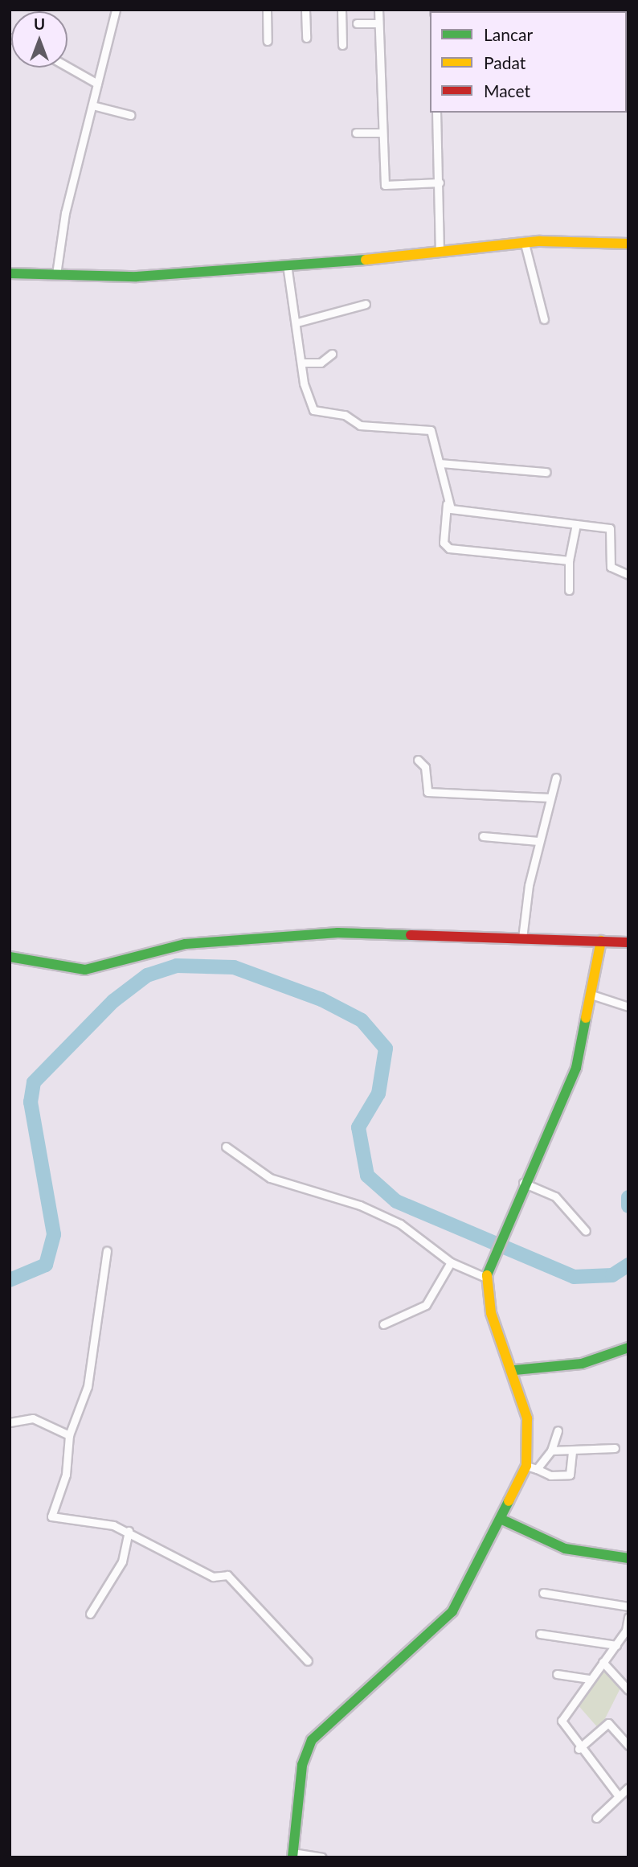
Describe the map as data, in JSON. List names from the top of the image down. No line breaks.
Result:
{"legend":["Lancar","Padat","Macet"],"north":"top"}
